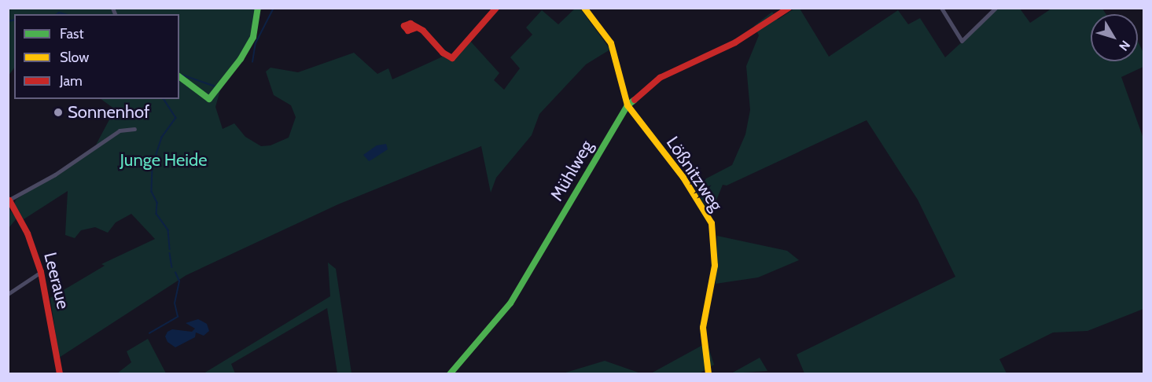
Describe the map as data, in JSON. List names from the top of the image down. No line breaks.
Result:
{"streets":{"street":["Mühlweg","Lößnitzweg","Leeraue"]},"crossings":[["Mühlweg","Lößnitzweg"]],"parks":["Junge Heide"],"places":["Sonnenhof"],"legend":["Fast","Slow","Jam"],"north":"bottom right"}
